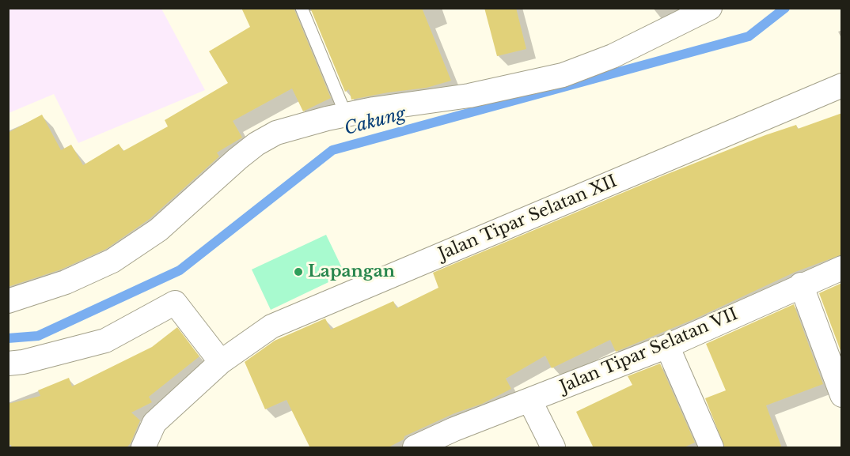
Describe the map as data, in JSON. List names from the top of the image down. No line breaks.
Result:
{"streets":{"street":["Jalan Tipar Selatan XII","Jalan Tipar Selatan VII"]},"water":["Cakung"],"places":["Lapangan"]}
